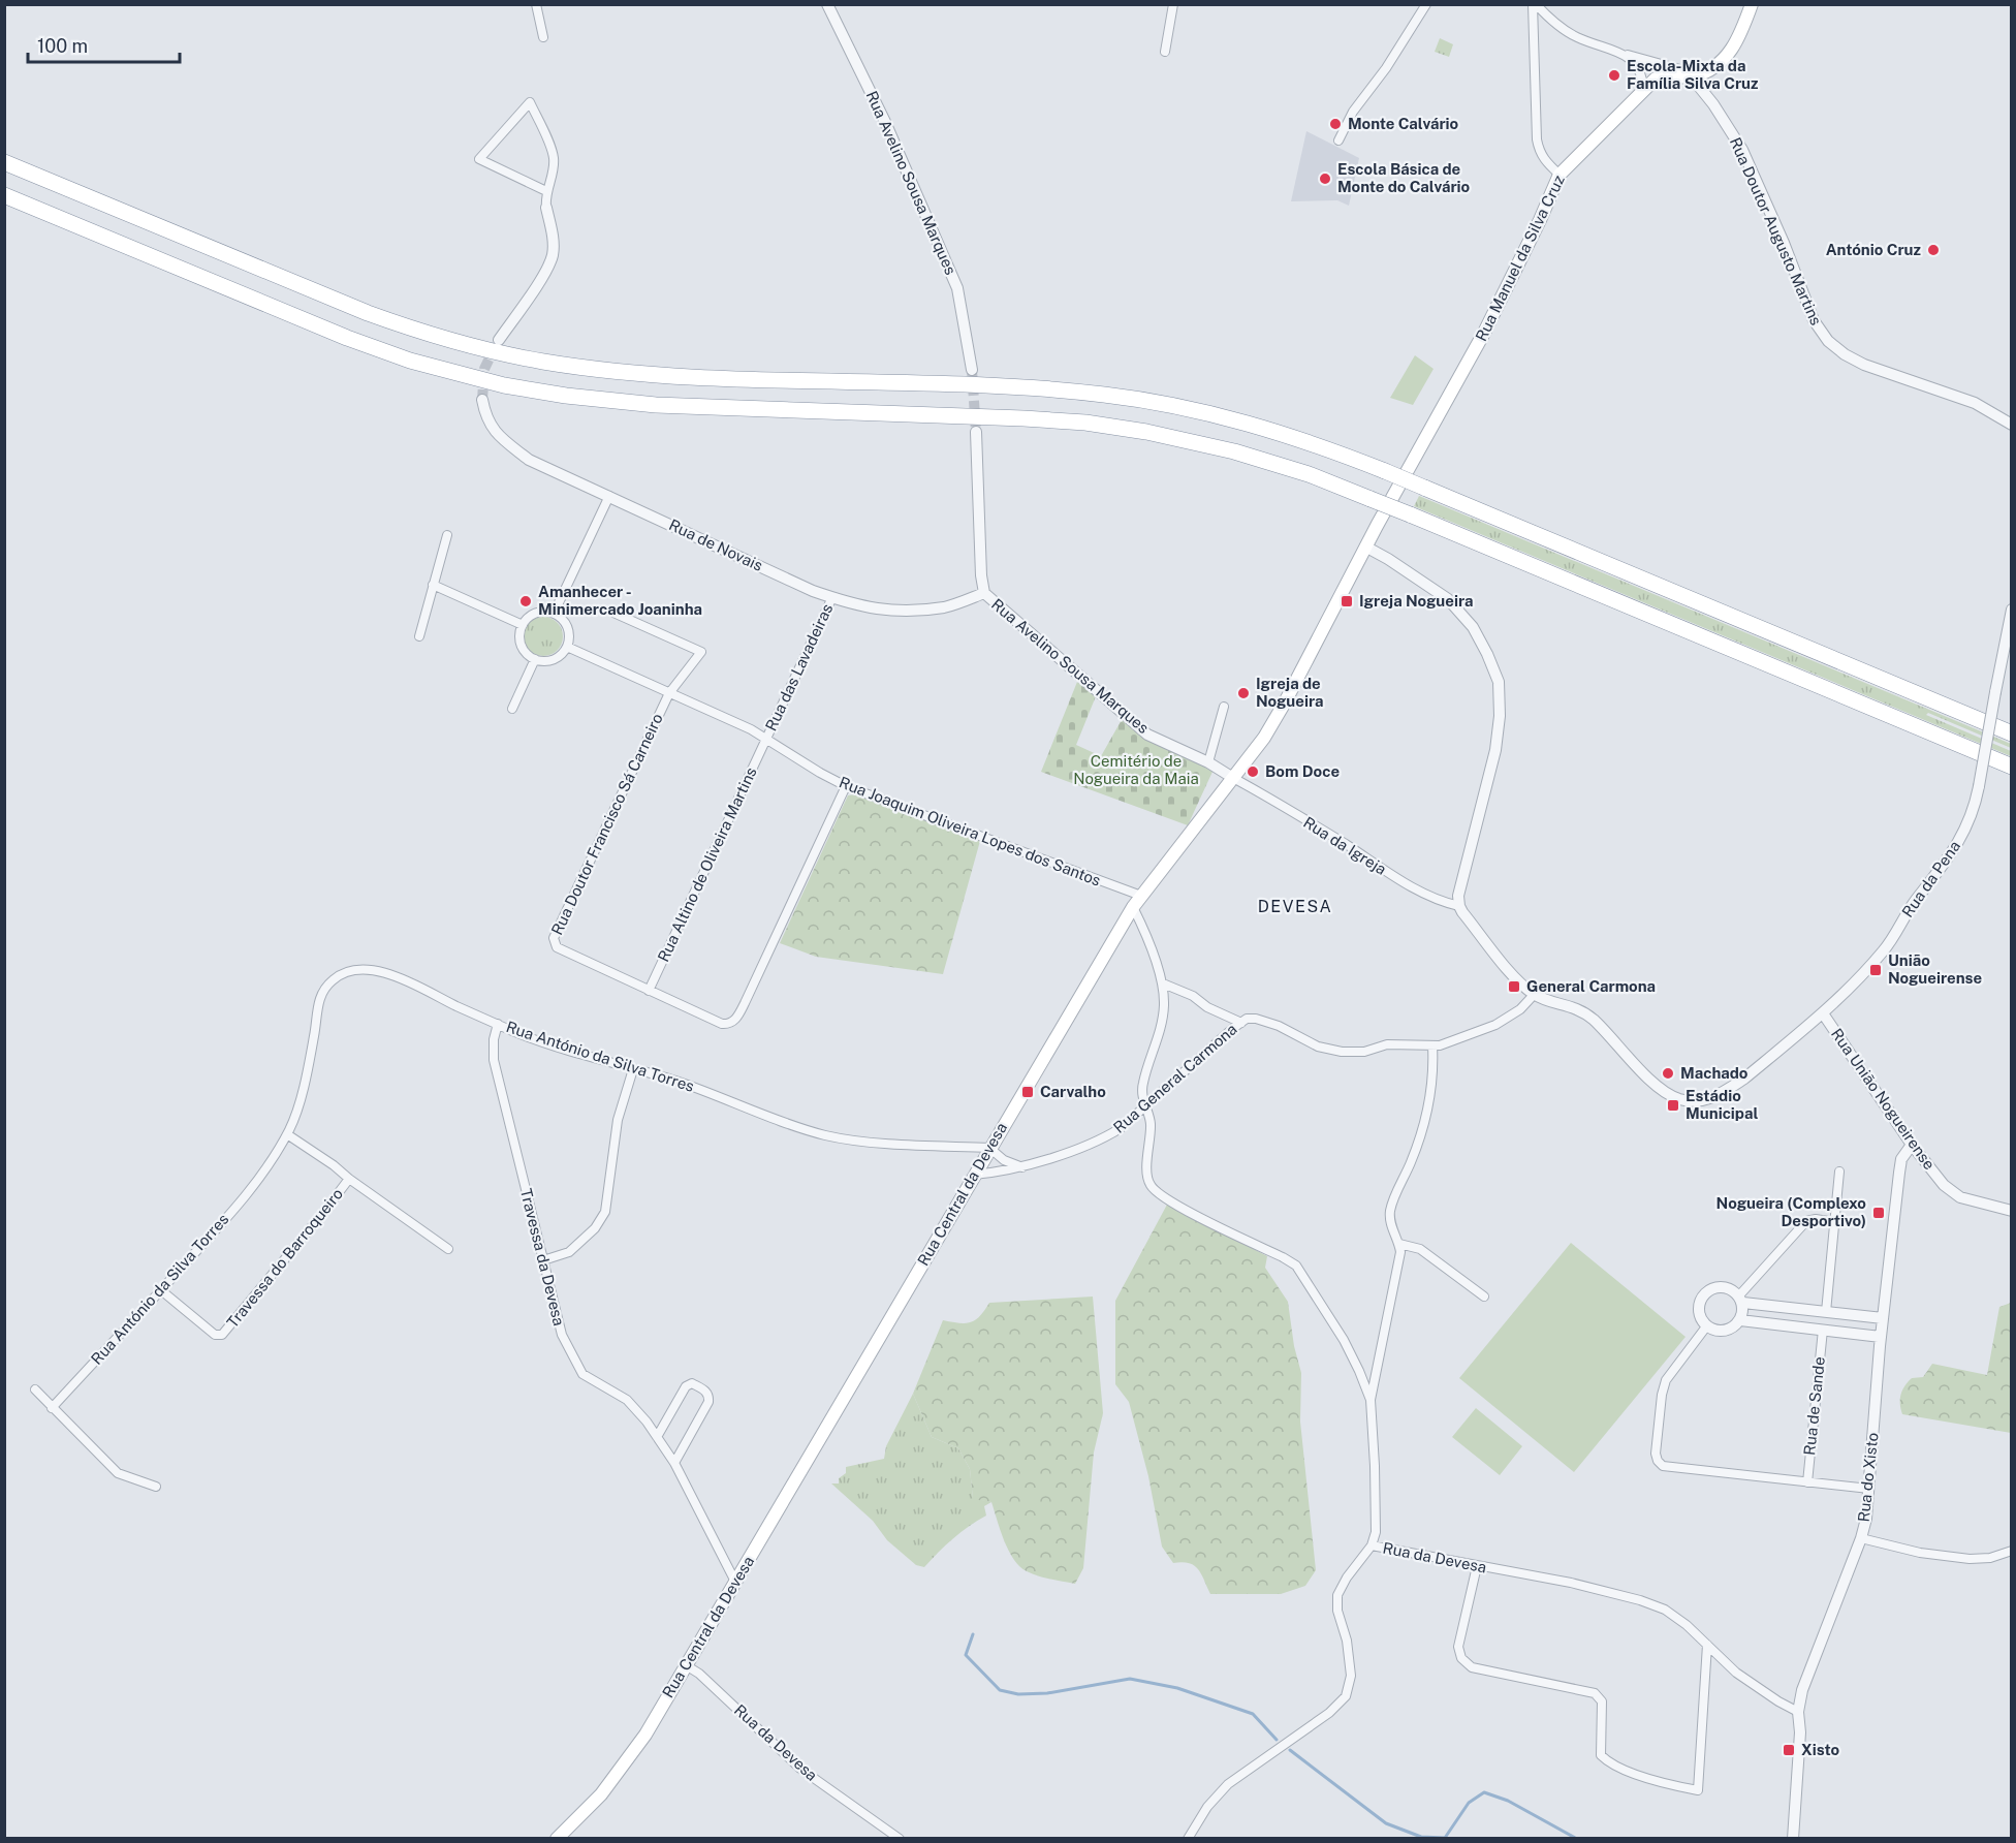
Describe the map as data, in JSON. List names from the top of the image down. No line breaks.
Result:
{"streets":{"main road":["Rua Manuel da Silva Cruz","Rua Central da Devesa"],"street":["Rua Avelino Sousa Marques","Rua Doutor Augusto Martins","Rua de Novais","Rua das Lavadeiras","Rua Doutor Francisco Sá Carneiro","Rua Joaquim Oliveira Lopes dos Santos","Rua da Igreja","Rua Altino de Oliveira Martins","Rua da Pena","Rua António da Silva Torres","Rua General Carmona","Rua União Nogueirense","Travessa da Devesa","Travessa do Barroqueiro","Rua de Sande","Rua do Xisto","Rua da Devesa"]},"crossings":[["Rua Avelino Sousa Marques","Rua de Novais"],["Rua Avelino Sousa Marques","Rua da Igreja"],["Rua Avelino Sousa Marques","Rua Central da Devesa"],["Rua Doutor Augusto Martins","Rua Manuel da Silva Cruz"],["Rua Manuel da Silva Cruz","Rua Central da Devesa"],["Rua de Novais","Rua das Lavadeiras"],["Rua das Lavadeiras","Rua Joaquim Oliveira Lopes dos Santos"],["Rua das Lavadeiras","Rua Altino de Oliveira Martins"],["Rua Doutor Francisco Sá Carneiro","Rua Joaquim Oliveira Lopes dos Santos"],["Rua Doutor Francisco Sá Carneiro","Rua Altino de Oliveira Martins"],["Rua Joaquim Oliveira Lopes dos Santos","Rua Altino de Oliveira Martins"],["Rua Joaquim Oliveira Lopes dos Santos","Rua Central da Devesa"],["Rua da Igreja","Rua Central da Devesa"],["Rua da Pena","Rua General Carmona"],["Rua da Pena","Rua União Nogueirense"],["Rua António da Silva Torres","Rua Central da Devesa"],["Rua António da Silva Torres","Travessa da Devesa"],["Rua António da Silva Torres","Travessa do Barroqueiro"],["Rua General Carmona","Rua Central da Devesa"],["Rua União Nogueirense","Rua do Xisto"],["Rua Central da Devesa","Travessa da Devesa"],["Rua Central da Devesa","Rua da Devesa"],["Rua do Xisto","Rua da Devesa"]],"districts":["DEVESA"],"parks":["Cemitério de Nogueira da Maia"],"places":{"other":["Escola-Mixta da Família Silva Cruz","Monte Calvário","Escola Básica de Monte do Calvário","António Cruz","Amanhecer - Minimercado Joaninha","Igreja de Nogueira","Bom Doce","Machado"],"transit":["Igreja Nogueira","União Nogueirense","General Carmona","Carvalho","Estádio Municipal","Nogueira (Complexo Desportivo)","Xisto"]},"scale_bar":"100 m"}
